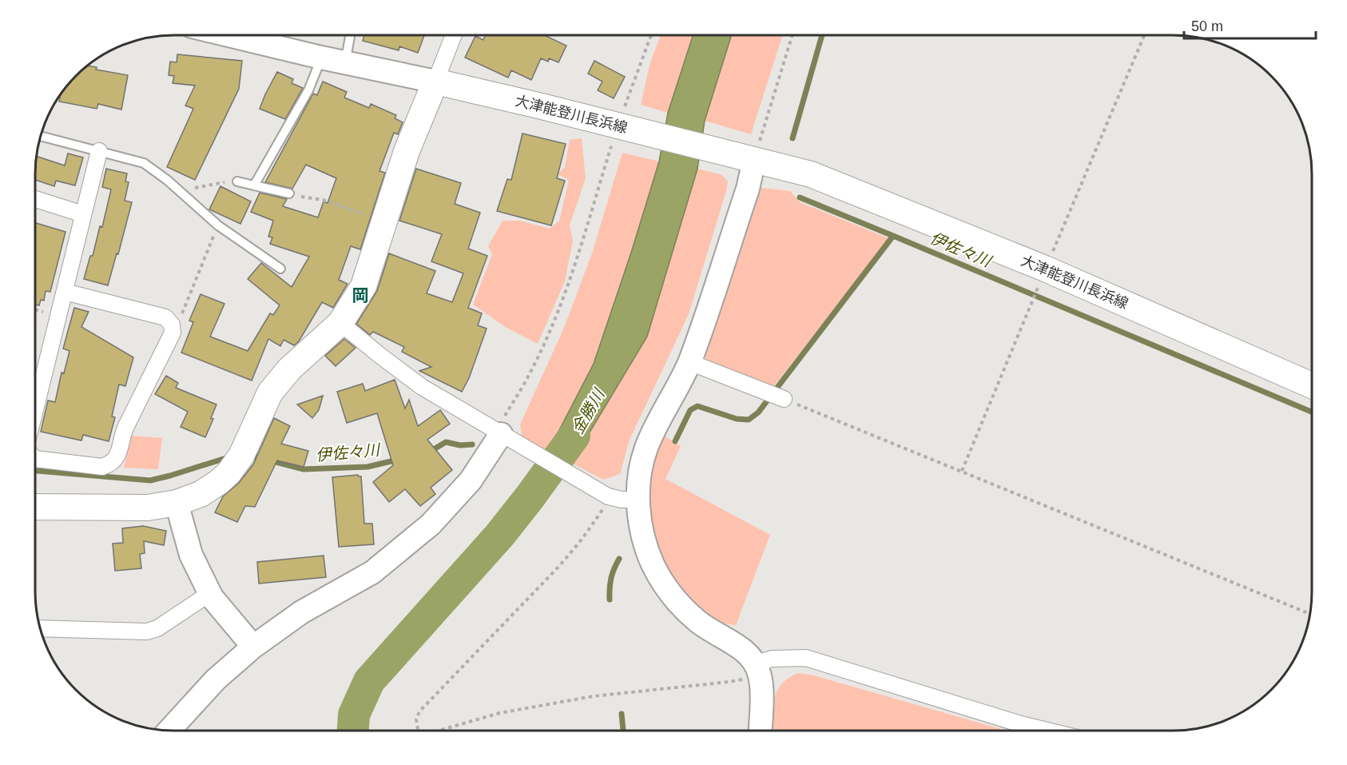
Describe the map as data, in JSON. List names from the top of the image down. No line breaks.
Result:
{"streets":{"main road":["大津能登川長浜線"]},"districts":["岡"],"water":["伊佐々川","金勝川"],"scale_bar":"50 m"}
